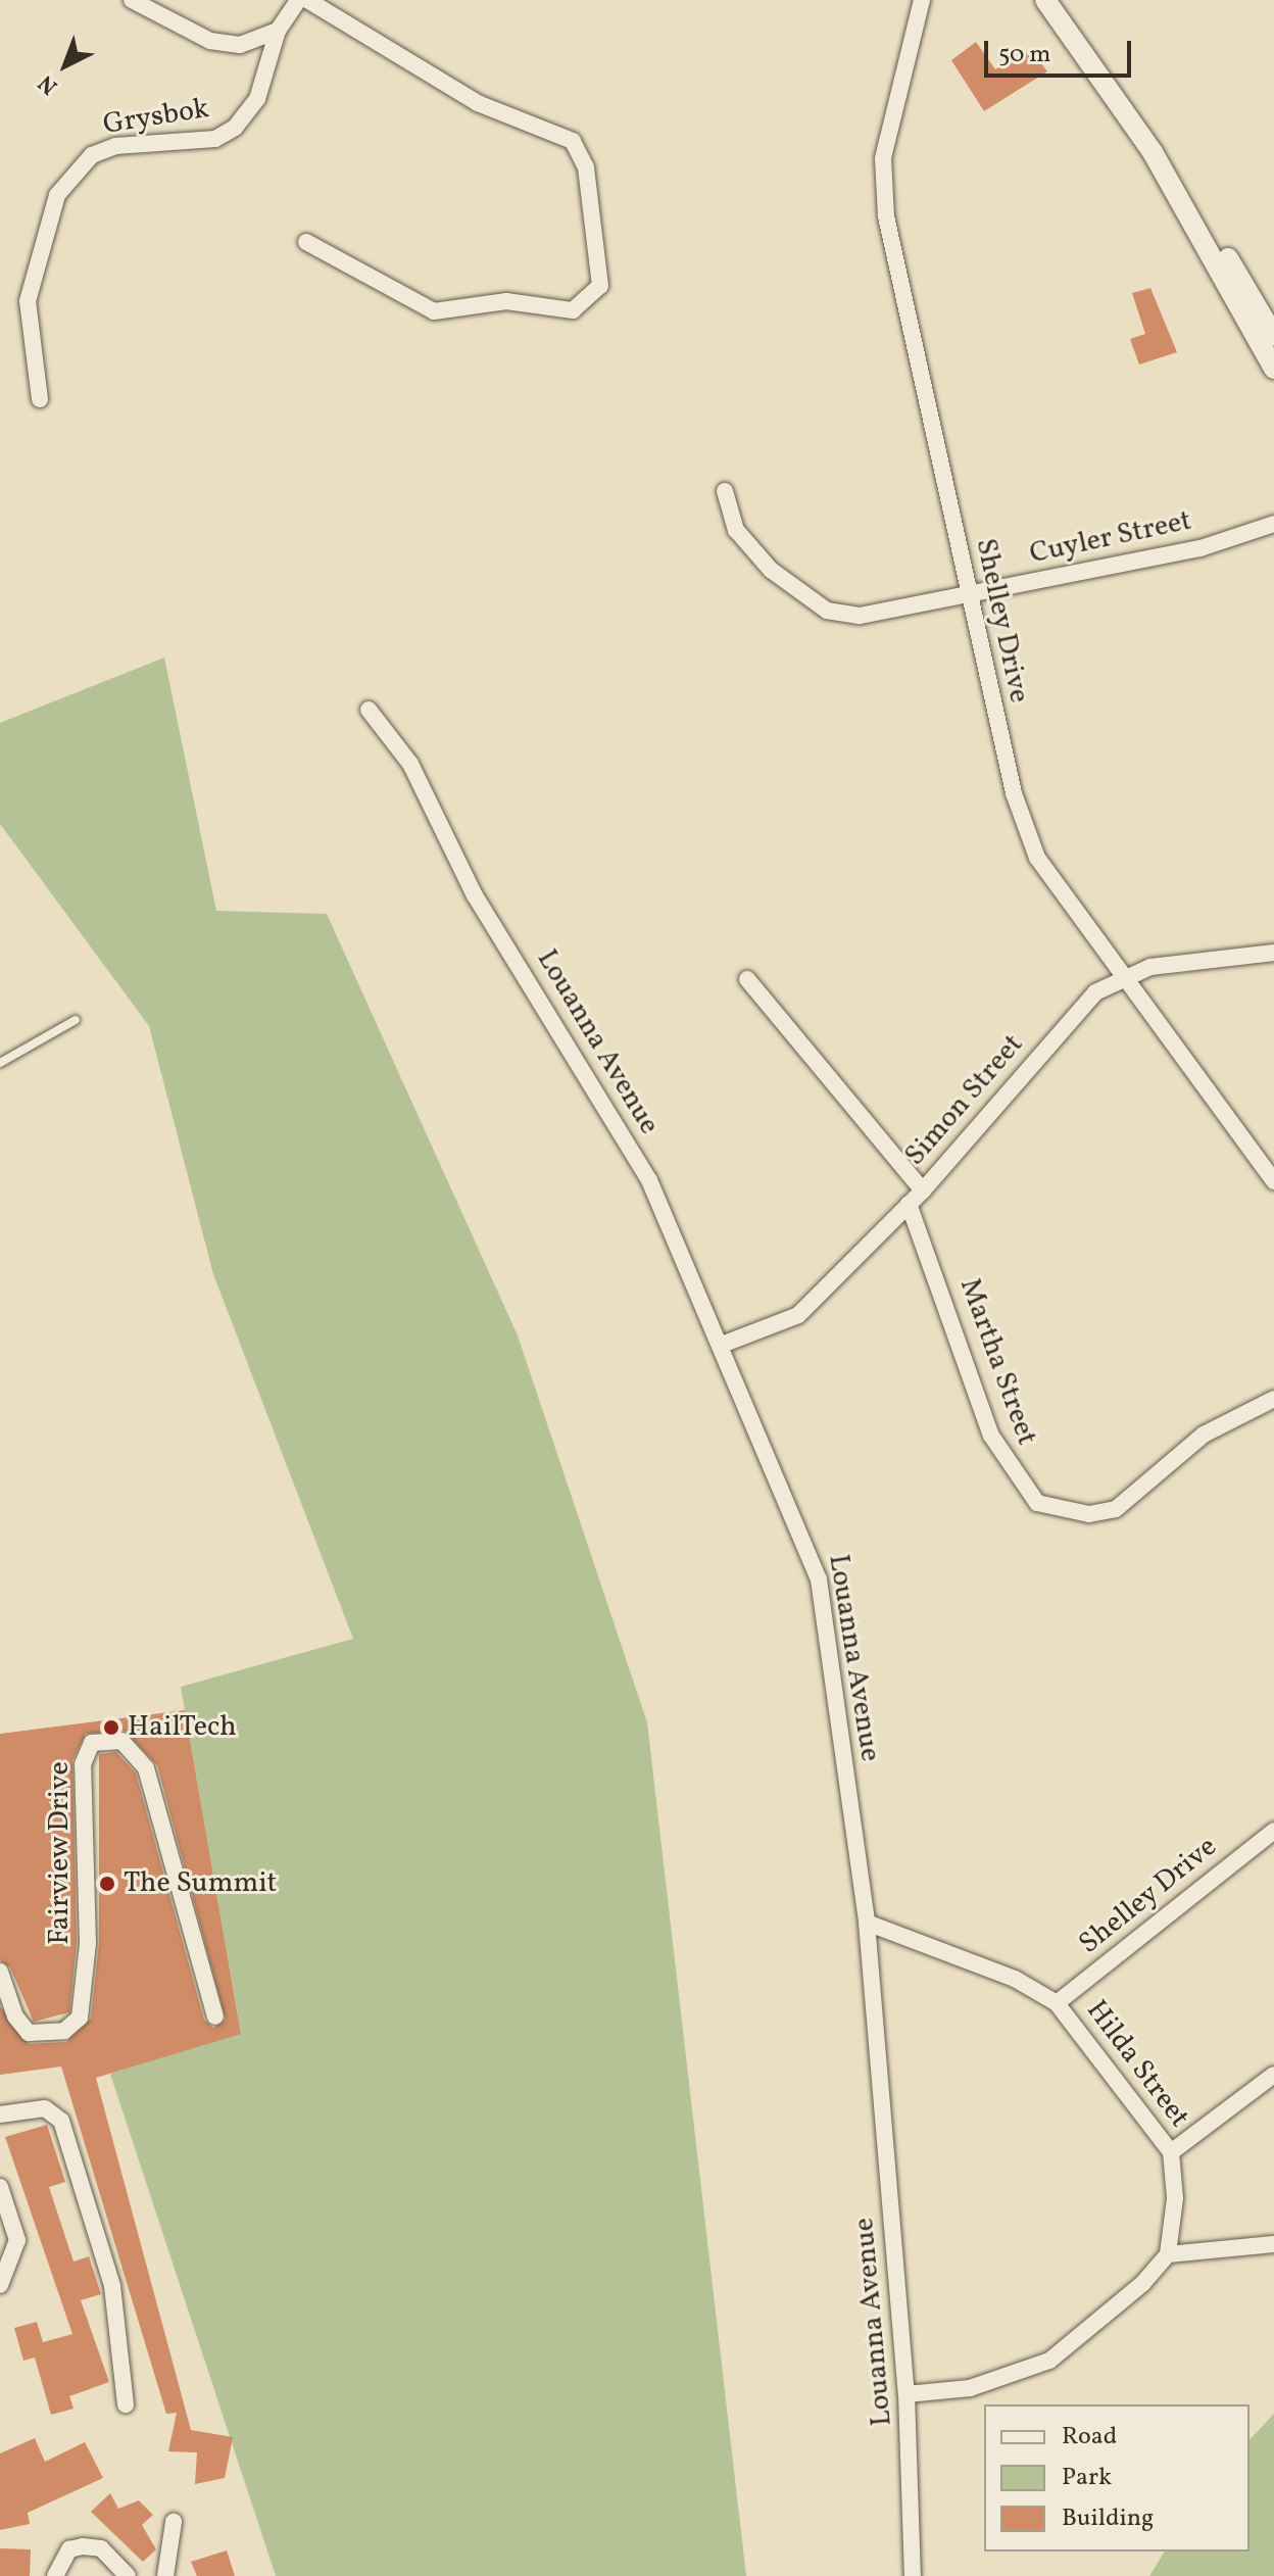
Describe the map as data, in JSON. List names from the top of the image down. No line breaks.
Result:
{"streets":{"street":["Grysbok","Cuyler Street","Shelley Drive","Louanna Avenue","Simon Street","Martha Street","Fairview Drive","Hilda Street"]},"crossings":[["Cuyler Street","Shelley Drive"],["Shelley Drive","Simon Street"],["Shelley Drive","Hilda Street"],["Louanna Avenue","Simon Street"],["Louanna Avenue","Hilda Street"],["Simon Street","Martha Street"]],"places":["HailTech","The Summit"],"legend":["Road","Park","Building"],"scale_bar":"50 m","north":"bottom left"}
